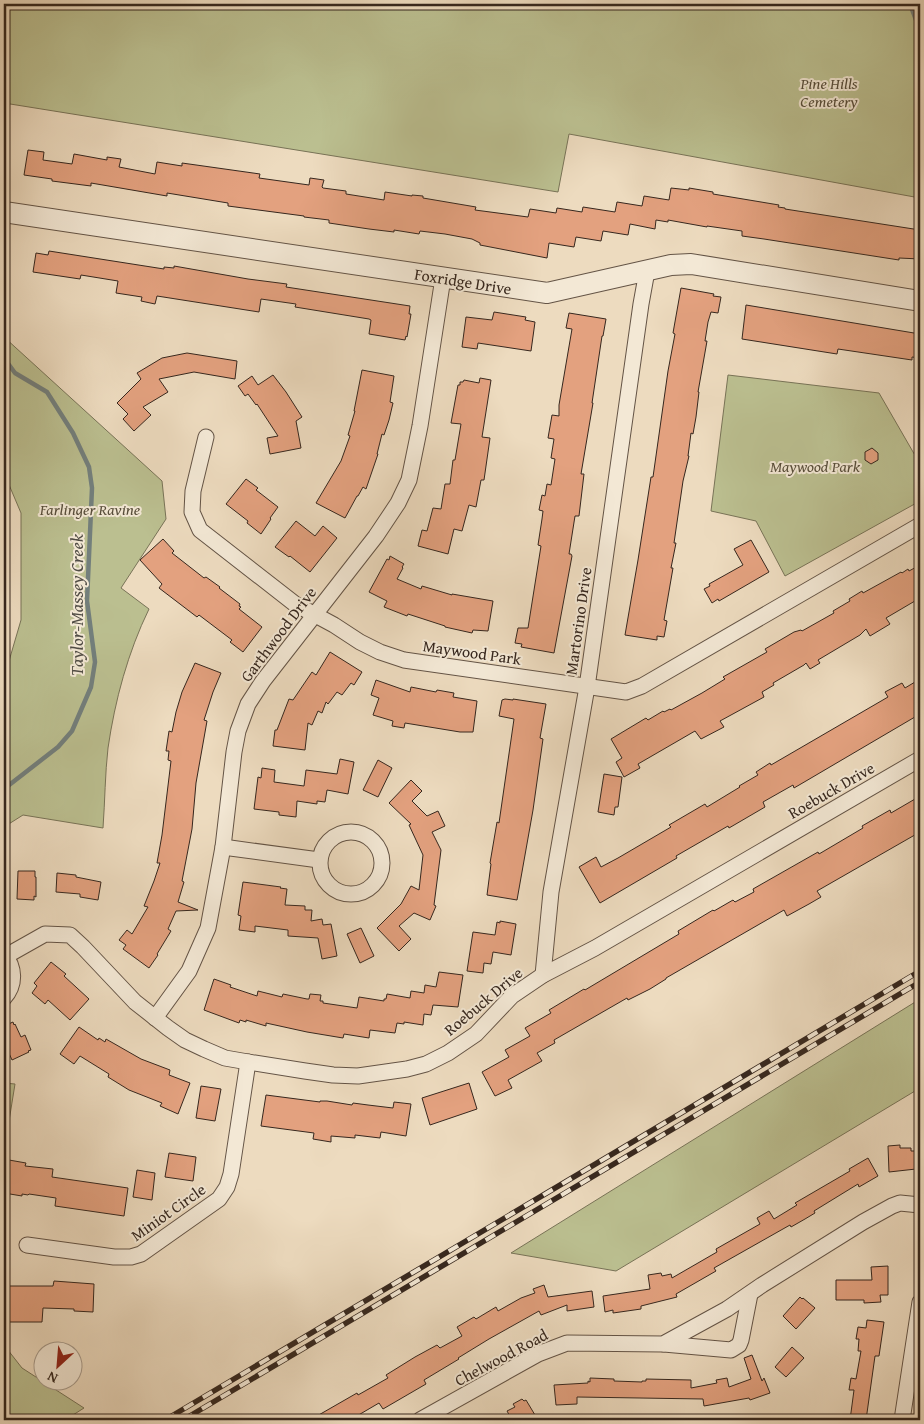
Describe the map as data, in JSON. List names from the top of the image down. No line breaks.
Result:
{"streets":{"street":["Foxridge Drive","Martorino Drive","Garthwood Drive","Maywood Park","Roebuck Drive","Miniot Circle","Chelwood Road"]},"crossings":[["Foxridge Drive","Martorino Drive"],["Foxridge Drive","Garthwood Drive"],["Martorino Drive","Maywood Park"],["Martorino Drive","Roebuck Drive"],["Garthwood Drive","Maywood Park"],["Garthwood Drive","Roebuck Drive"],["Roebuck Drive","Miniot Circle"]],"water":["Taylor-Massey Creek"],"parks":["Pine Hills Cemetery","Maywood Park","Farlinger Ravine"],"north":"bottom left"}
